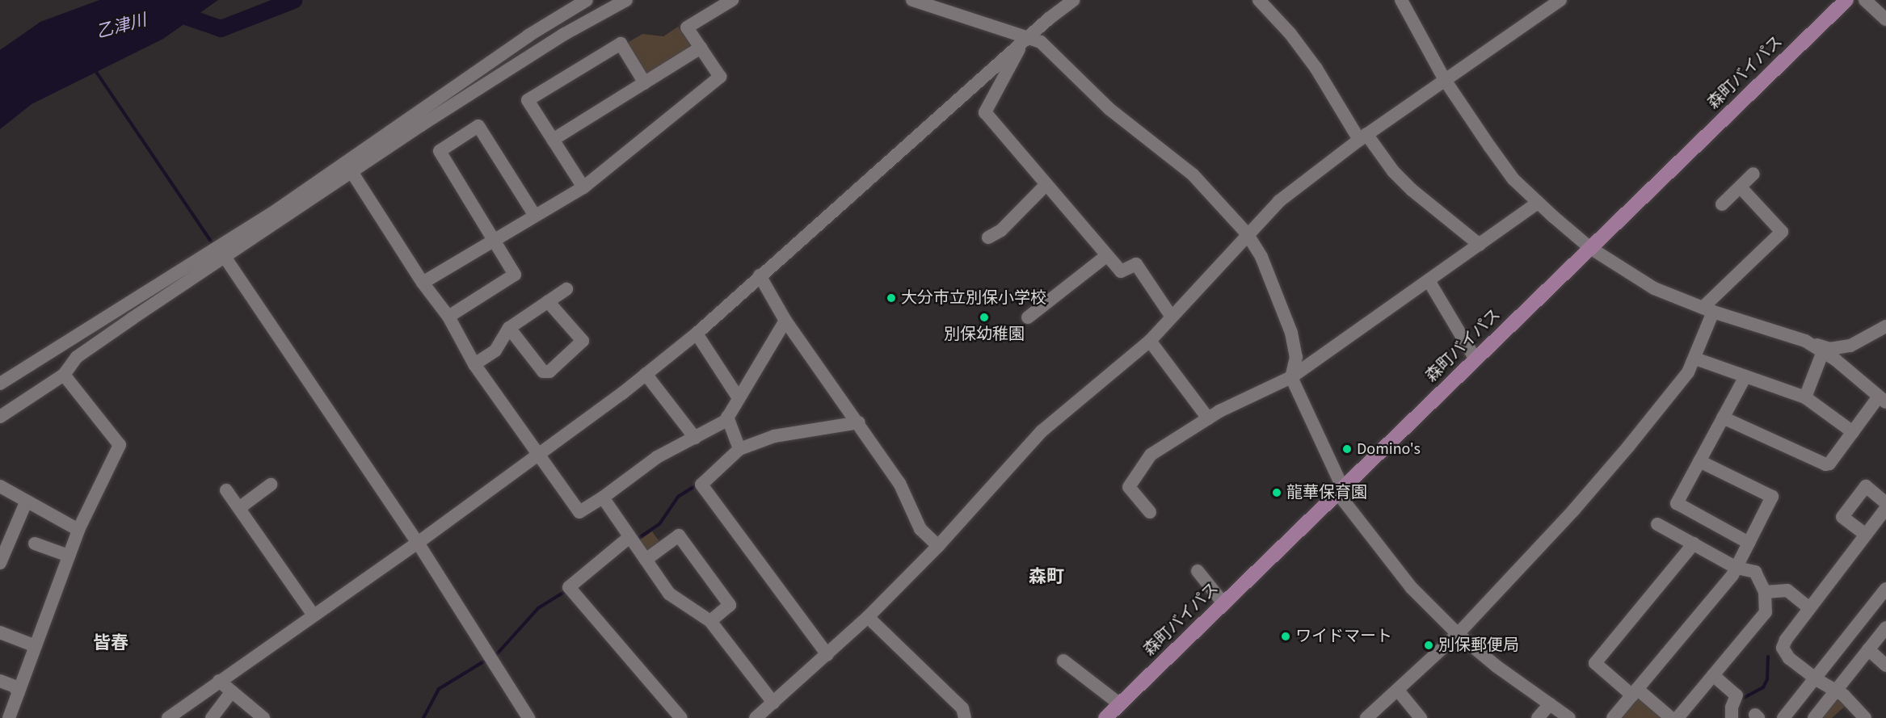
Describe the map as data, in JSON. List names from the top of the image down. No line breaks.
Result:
{"streets":{"main road":["森町バイパス"]},"districts":["森町","皆春"],"water":["乙津川"],"places":["大分市立別保小学校","別保幼稚園","Domino's","龍華保育園","ワイドマート","別保郵便局"]}
